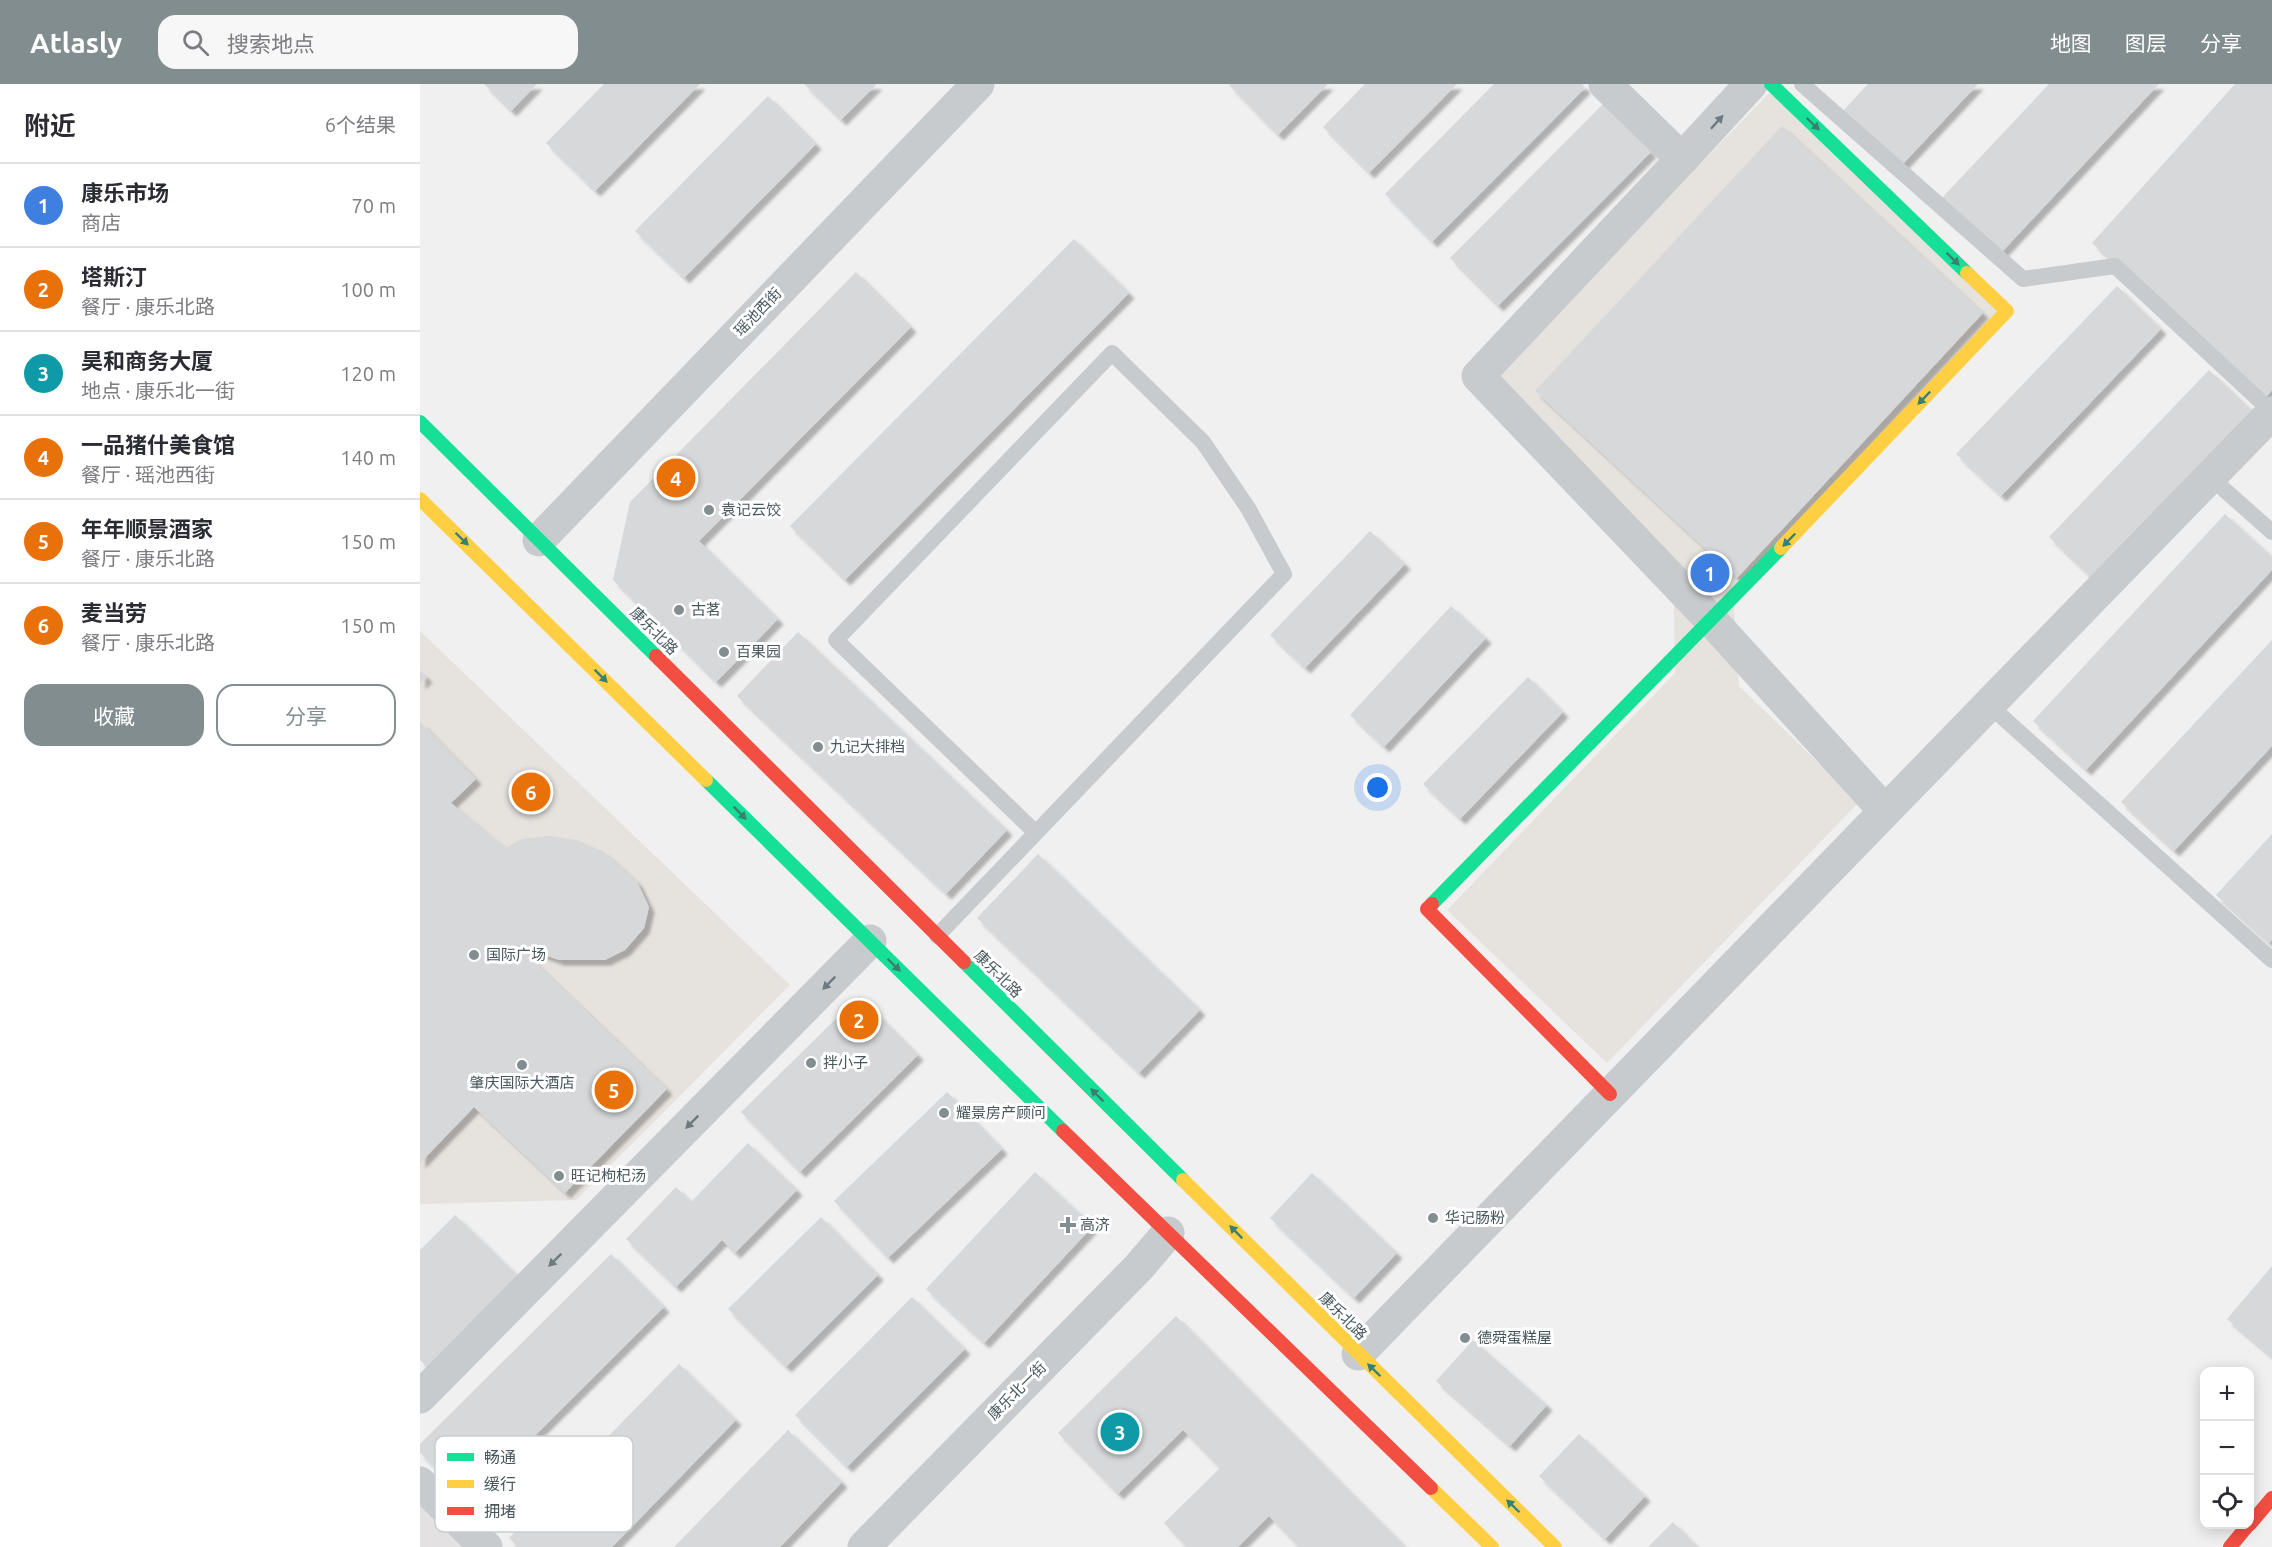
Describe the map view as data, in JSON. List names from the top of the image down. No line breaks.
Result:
{"streets":{"main road":["康乐北路"],"street":["瑶池西街","康乐北一街"]},"crossings":[["瑶池西街","康乐北路"]],"places":{"other":["袁记云饺","古茗","百果园","九记大排档","国际广场","拌小子","肇庆国际大酒店","耀景房产顾问","旺记枸杞汤","华记肠粉","德舜蛋糕屋"],"health":["高济"]},"legend":["畅通","缓行","拥堵"],"page":{"header":"Atlasly","search":"搜索地点","nav":["地图","图层","分享"],"heading":["附近","6个结果"],"list":[{"mark":"1","name":"康乐市场","note":"商店","value":"70 m"},{"mark":"2","name":"塔斯汀","note":"餐厅 · 康乐北路","value":"100 m"},{"mark":"3","name":"昊和商务大厦","note":"地点 · 康乐北一街","value":"120 m"},{"mark":"4","name":"一品猪什美食馆","note":"餐厅 · 瑶池西街","value":"140 m"},{"mark":"5","name":"年年顺景酒家","note":"餐厅 · 康乐北路","value":"150 m"},{"mark":"6","name":"麦当劳","note":"餐厅 · 康乐北路","value":"150 m"}],"pins":["4","1","6","2","5","3"],"buttons":["收藏","分享"],"map_buttons":["+","−"]}}
